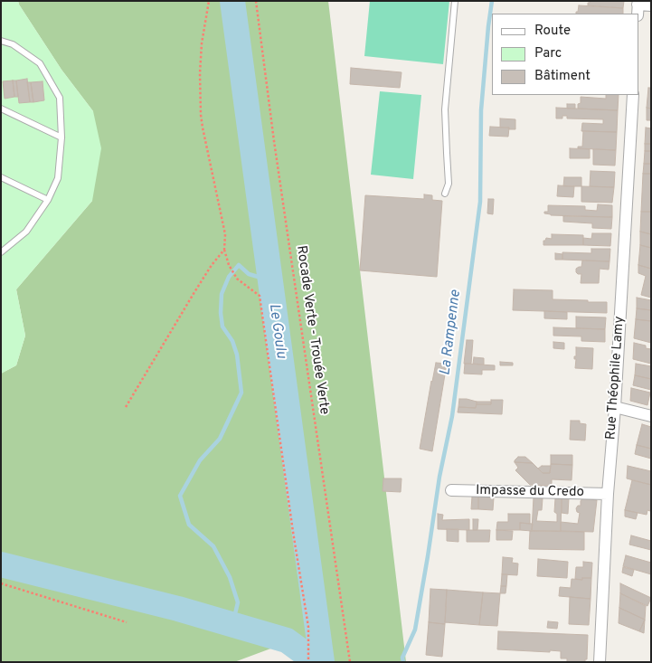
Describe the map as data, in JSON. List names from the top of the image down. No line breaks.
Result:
{"streets":{"street":["Rue Théophile Lamy","Impasse du Credo"],"path":["Rocade Verte - Trouée Verte"]},"crossings":[["Rue Théophile Lamy","Impasse du Credo"]],"water":["Le Goulu","La Rampenne"],"legend":["Route","Parc","Bâtiment"]}
